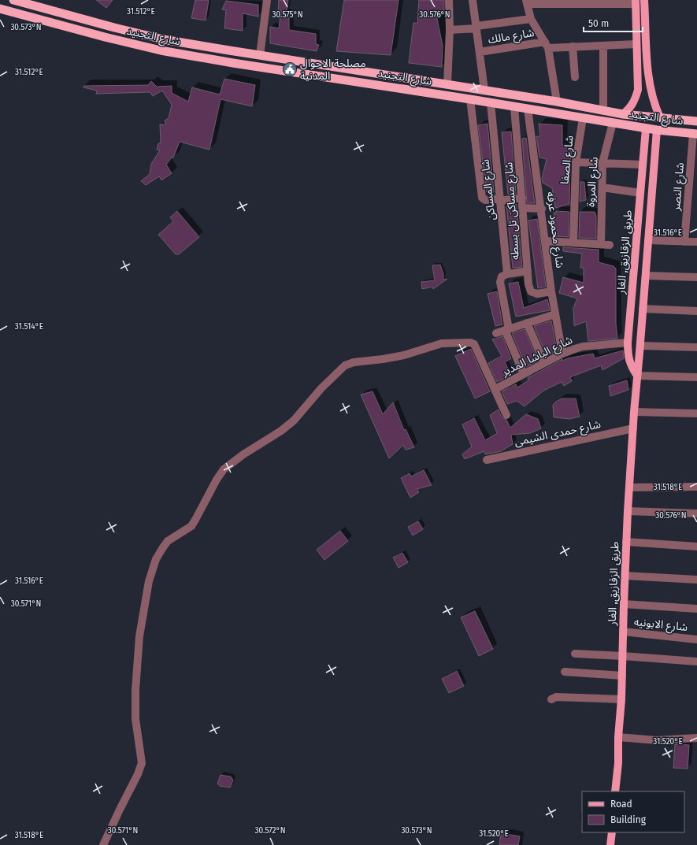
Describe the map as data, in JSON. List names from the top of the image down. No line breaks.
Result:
{"streets":{"highway":["شارع التجنيد"],"main road":["طريق الزقازيق, الغار"],"street":["شارع مالك","شارع الصفا","شارع المروة","شارع النصر","شارع المساكن","شارع مساكن تل بسطه","شارع محمود عرفه","شارع الباشا المدير","شارع حمدى الشيمى","شارع الابونيه"]},"crossings":[["شارع التجنيد","شارع الصفا"],["شارع التجنيد","شارع المروة"],["شارع التجنيد","شارع النصر"],["شارع التجنيد","شارع المساكن"],["شارع التجنيد","شارع مساكن تل بسطه"],["شارع التجنيد","شارع محمود عرفه"],["شارع التجنيد","طريق الزقازيق, الغار"],["شارع مساكن تل بسطه","شارع محمود عرفه"],["شارع محمود عرفه","شارع الباشا المدير"],["طريق الزقازيق, الغار","شارع الباشا المدير"],["طريق الزقازيق, الغار","شارع حمدى الشيمى"],["طريق الزقازيق, الغار","شارع الابونيه"]],"places":{"public building":["مصلحة الاحوال المدنية"]},"legend":["Road","Building"],"scale_bar":"50 m","coordinates":["31.512°E","30.575°N","30.576°N","30.573°N","31.516°E","31.514°E","31.518°E","30.571°N","31.520°E","30.572°N"]}
